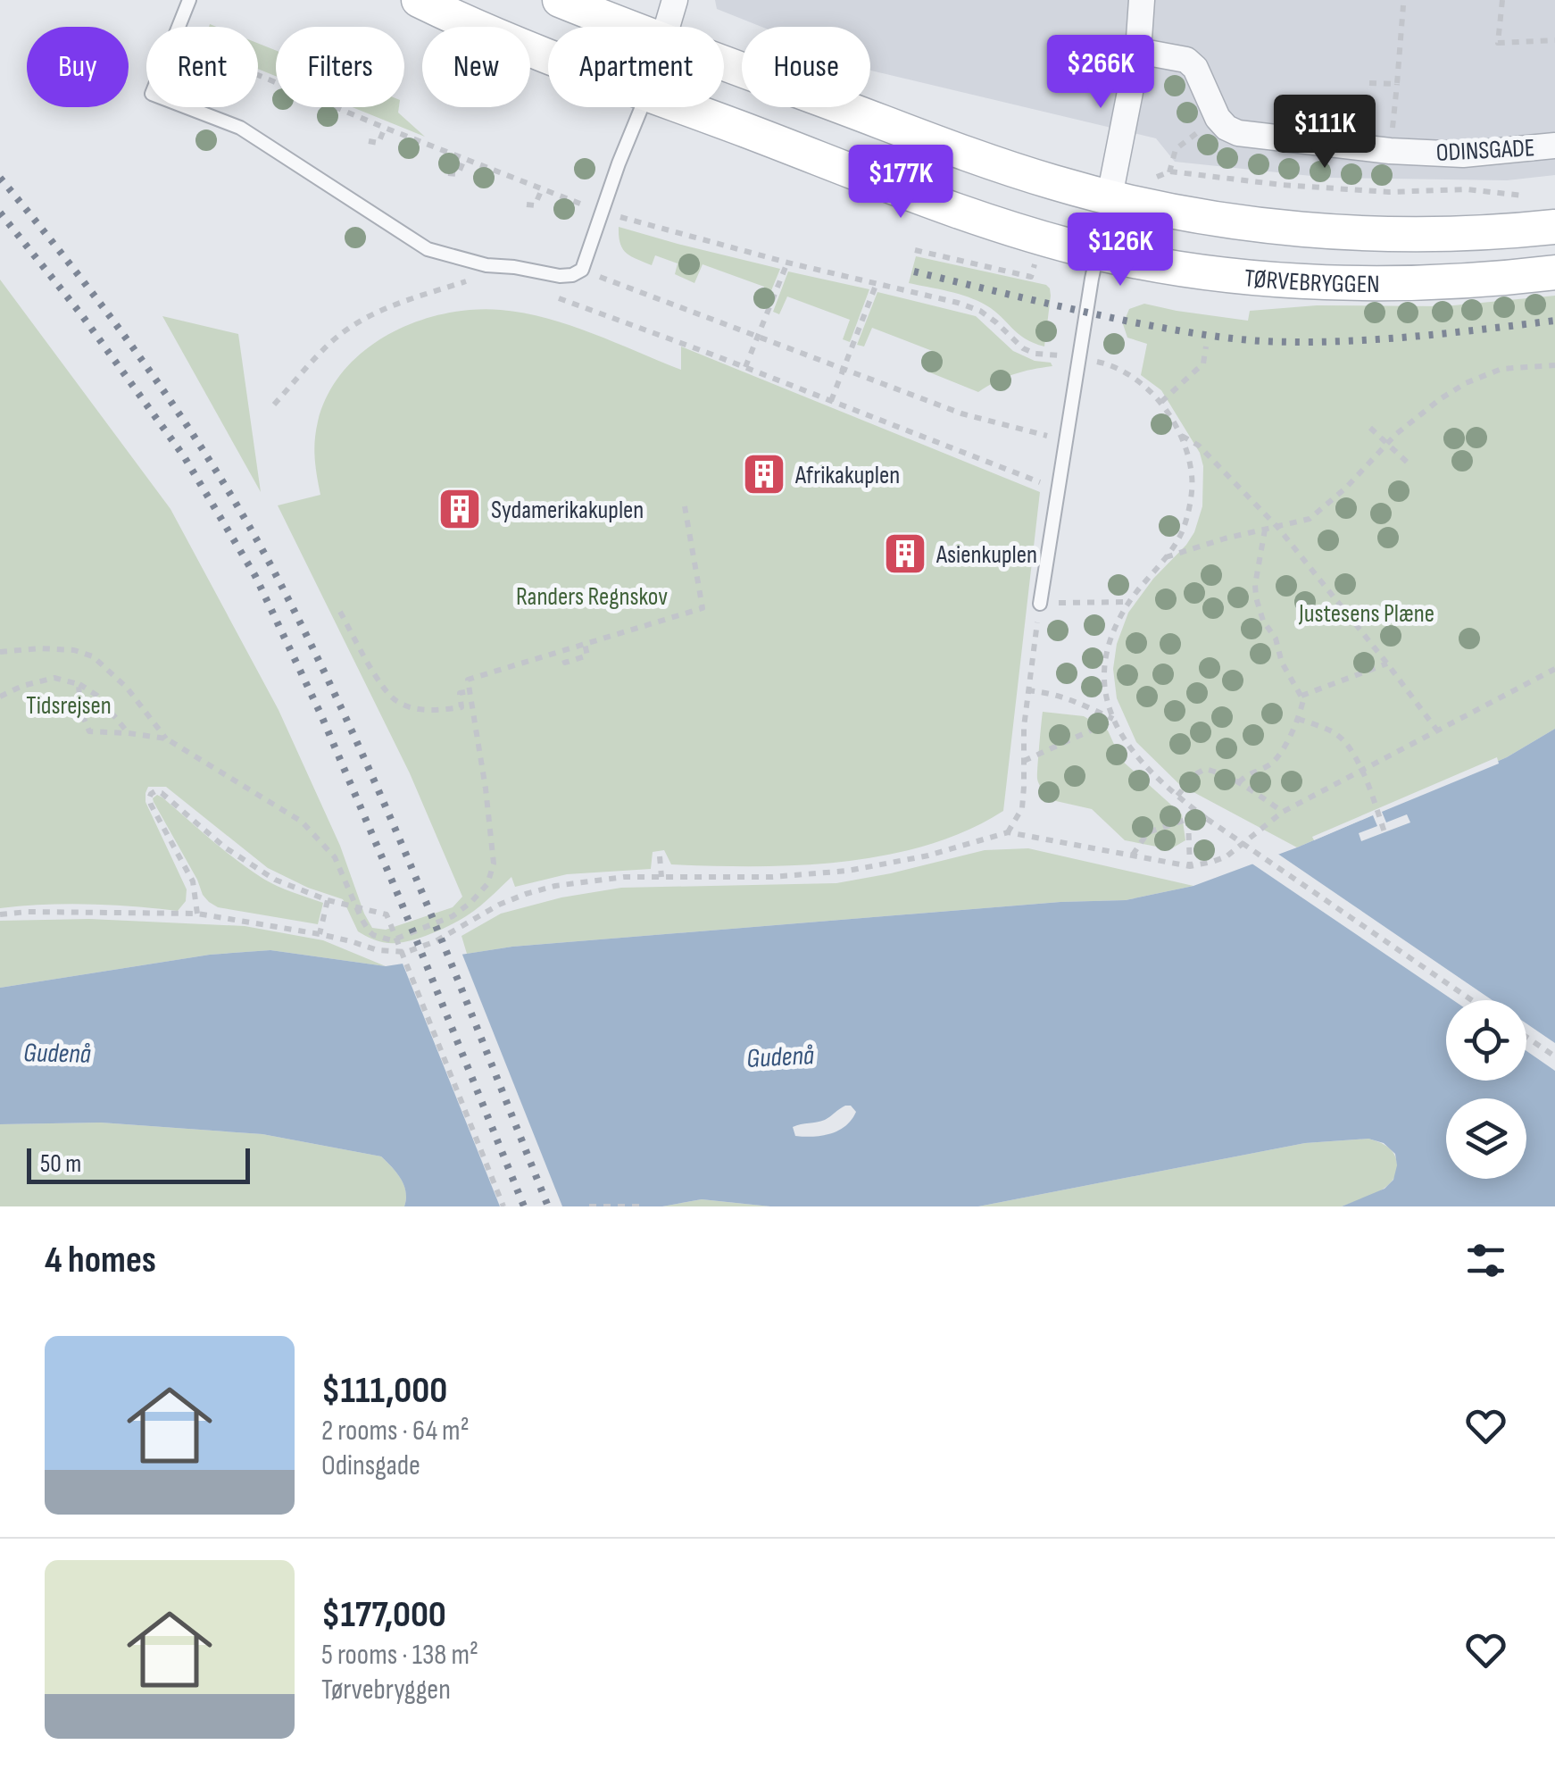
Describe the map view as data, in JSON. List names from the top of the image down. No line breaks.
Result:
{"streets":{"main road":["TØRVEBRYGGEN"],"street":["ODINSGADE"]},"water":["Gudenå"],"parks":["Randers Regnskov","Justesens Plæne","Tidsrejsen"],"places":{"building":["Afrikakuplen","Sydamerikakuplen","Asienkuplen"]},"scale_bar":"50 m","page":{"chip":["Buy","Rent","Filters","New","Apartment","House"],"price":["$266K","$111K","$177K","$126K"],"scale":"50 m","heading":"4 homes","list":[{"name":"$111,000","note":"2 rooms · 64 m² · Odinsgade"},{"name":"$177,000","note":"5 rooms · 138 m² · Tørvebryggen"}]}}
